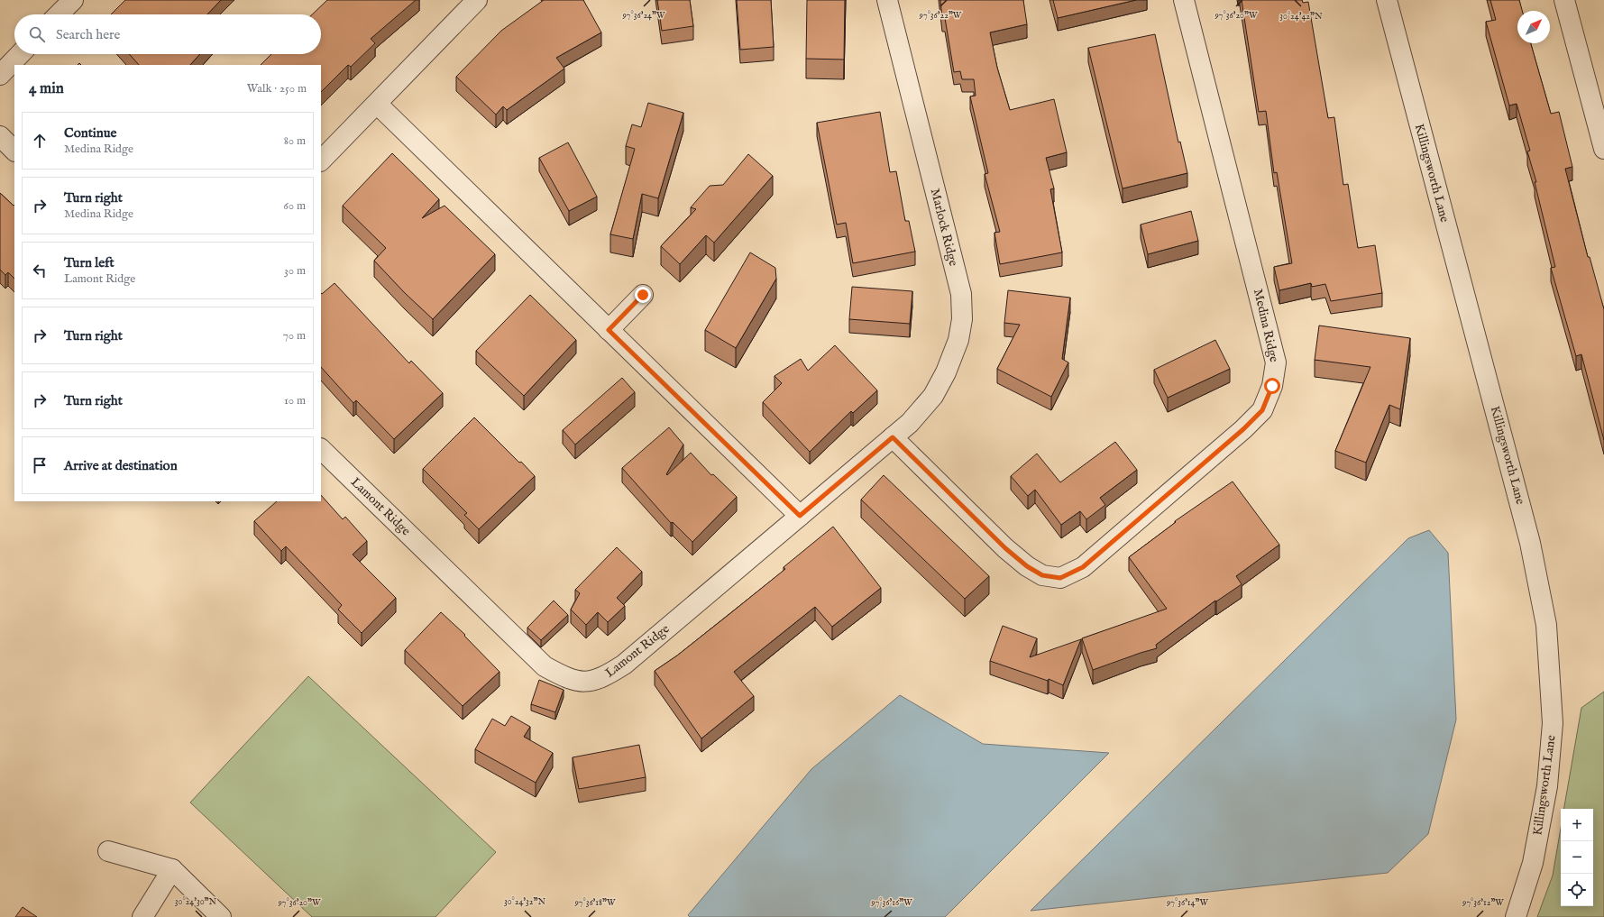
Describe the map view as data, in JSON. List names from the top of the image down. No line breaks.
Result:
{"streets":{"street":["Killingsworth Lane","Marlock Ridge","Medina Ridge","Lamont Ridge"]},"crossings":[["Marlock Ridge","Medina Ridge"],["Marlock Ridge","Lamont Ridge"],["Medina Ridge","Lamont Ridge"]],"north":"top right","page":{"search":"Search here","heading":["4 min","Walk · 250 m"],"list":[["Continue","Medina Ridge","80 m"],["Turn right","Medina Ridge","60 m"],["Turn left","Lamont Ridge","30 m"],["Turn right","70 m"],["Turn right","10 m"],"Arrive at destination"],"map_buttons":["+","−"]},"coordinates":["97°36'24\"W","97°36'22\"W","97°36'20\"W","30°24'42\"N","30°24'30\"N","30°24'32\"N","97°36'18\"W","97°36'16\"W","97°36'14\"W","97°36'12\"W"]}
